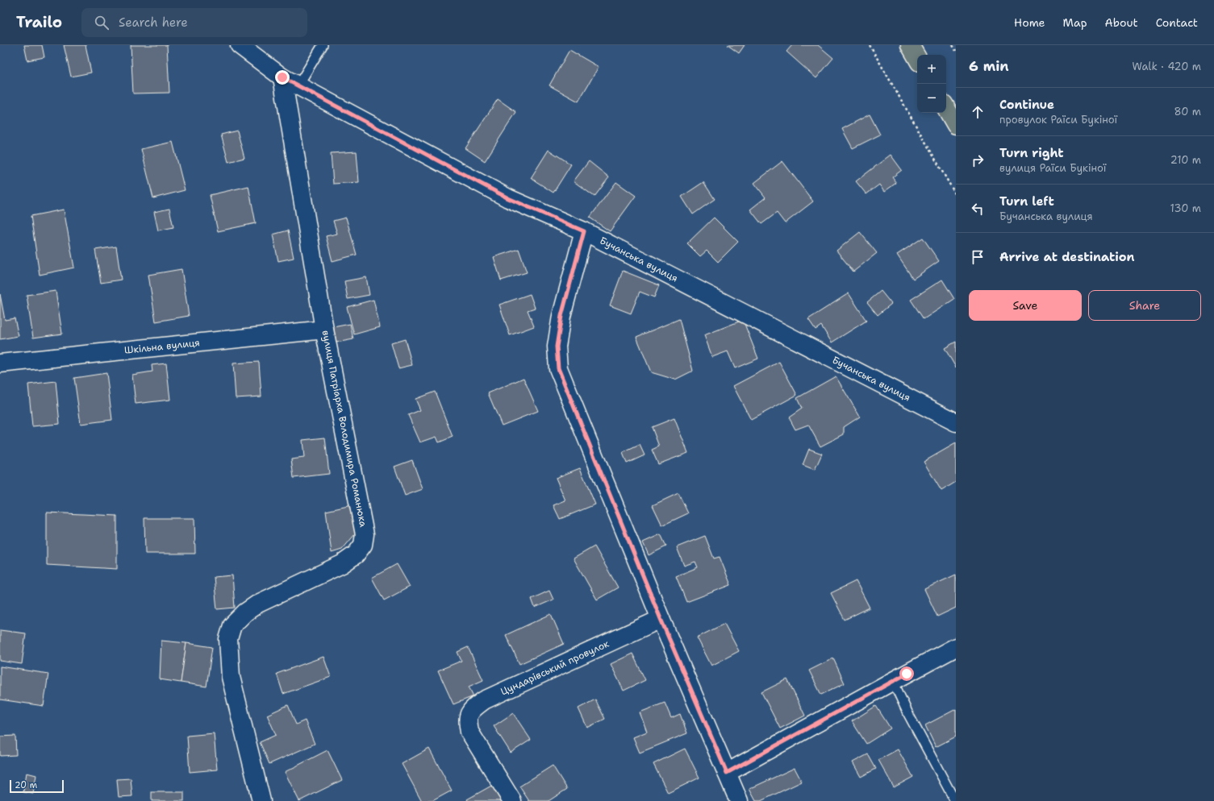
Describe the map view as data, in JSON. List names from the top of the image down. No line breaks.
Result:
{"streets":{"street":["Бучанська вулиця","Шкільна вулиця","вулиця Патріарха Володимира Романюка","Цундарівський провулок"]},"crossings":[["Бучанська вулиця","вулиця Патріарха Володимира Романюка"],["Шкільна вулиця","вулиця Патріарха Володимира Романюка"]],"scale_bar":"20 m","page":{"header":"Trailo","search":"Search here","nav":["Home","Map","About","Contact"],"heading":["6 min","Walk · 420 m"],"map_buttons":["+","−"],"list":[["Continue","провулок Раїси Букіної","80 m"],["Turn right","вулиця Раїси Букіної","210 m"],["Turn left","Бучанська вулиця","130 m"],"Arrive at destination"],"buttons":["Save","Share"],"scale":"20 m"}}
